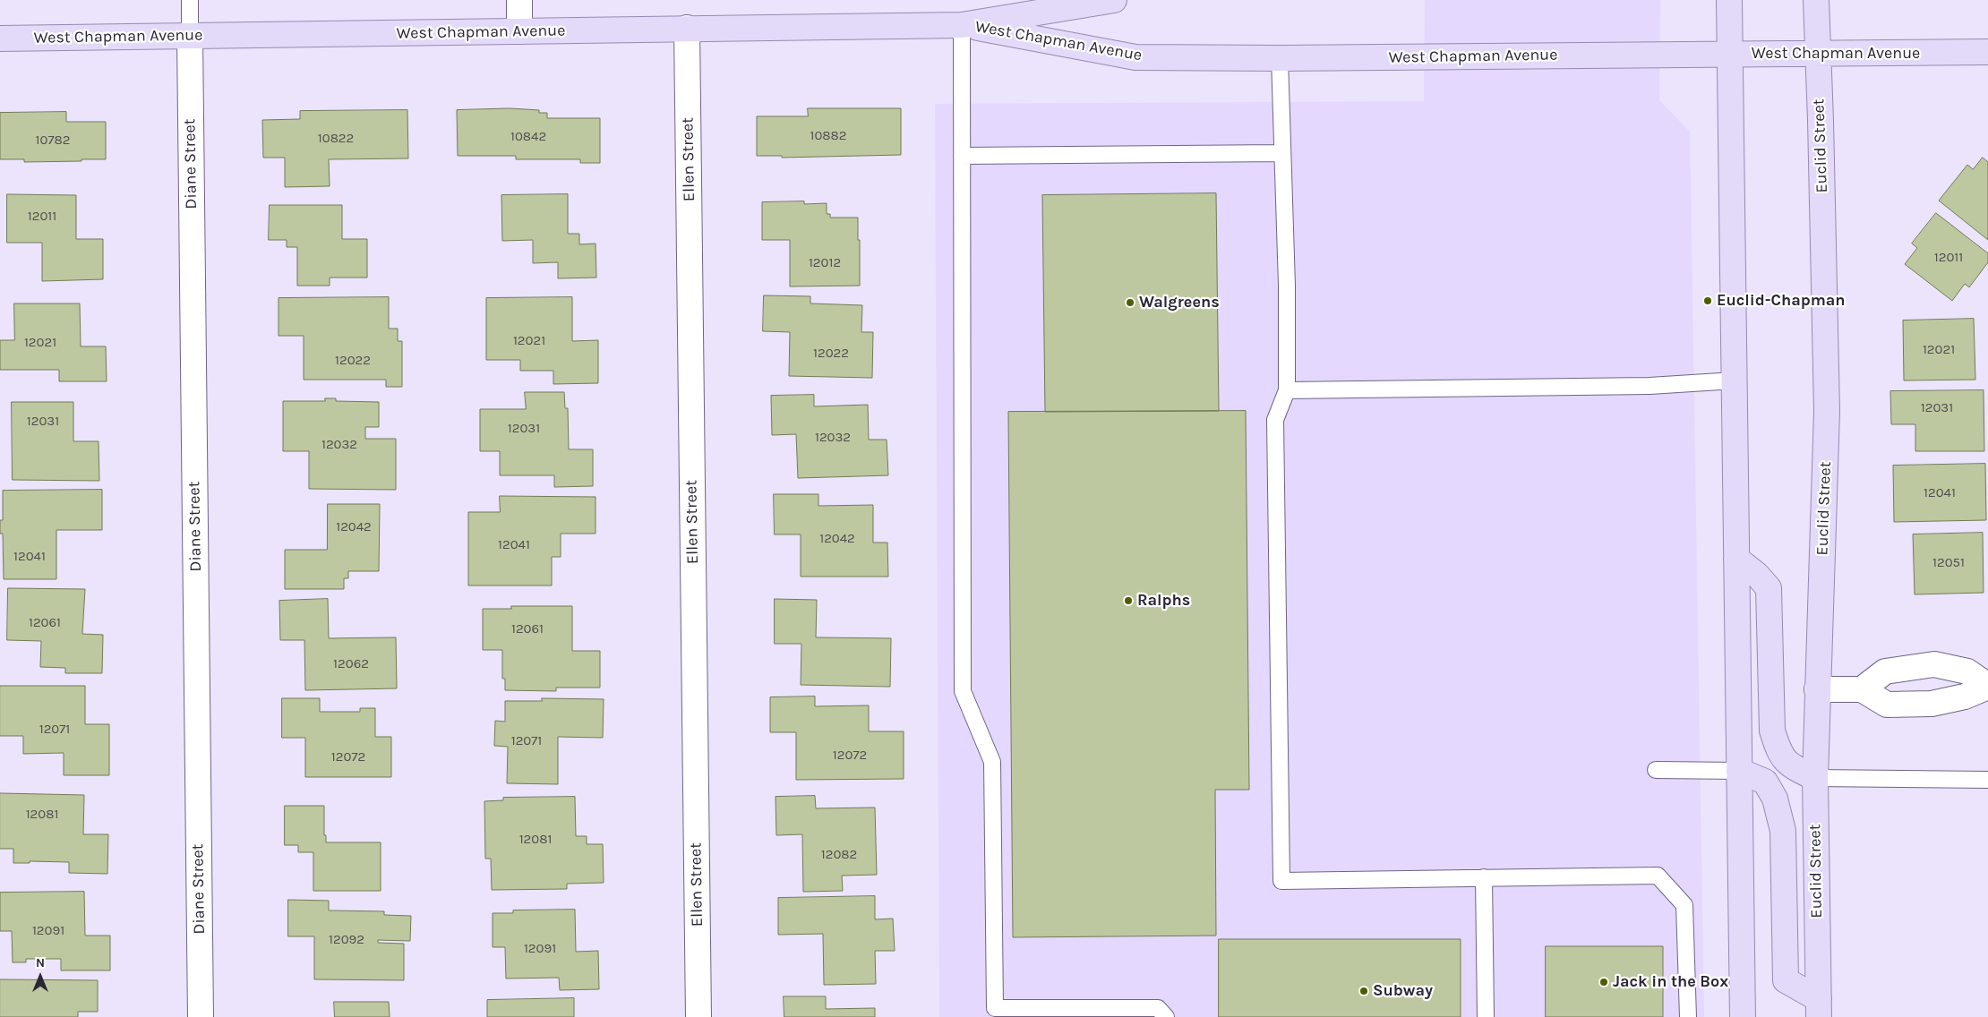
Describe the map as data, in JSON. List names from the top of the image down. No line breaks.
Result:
{"streets":{"main road":["West Chapman Avenue","Euclid Street"],"street":["Ellen Street","Diane Street"]},"crossings":[["West Chapman Avenue","Euclid Street"],["West Chapman Avenue","Ellen Street"],["West Chapman Avenue","Diane Street"]],"places":["Euclid-Chapman","Walgreens","Ralphs","Jack in the Box","Subway"],"house_numbers":["10882","10842","10822","10782","12011","12011","12012","12021","12021","12021","12022","12022","12031","12031","12031","12032","12032","12041","12042","12042","12041","12041","12051","12061","12061","12062","12071","12071","12072","12072","12081","12081","12082","12091","12092","12091"],"north":"top"}
